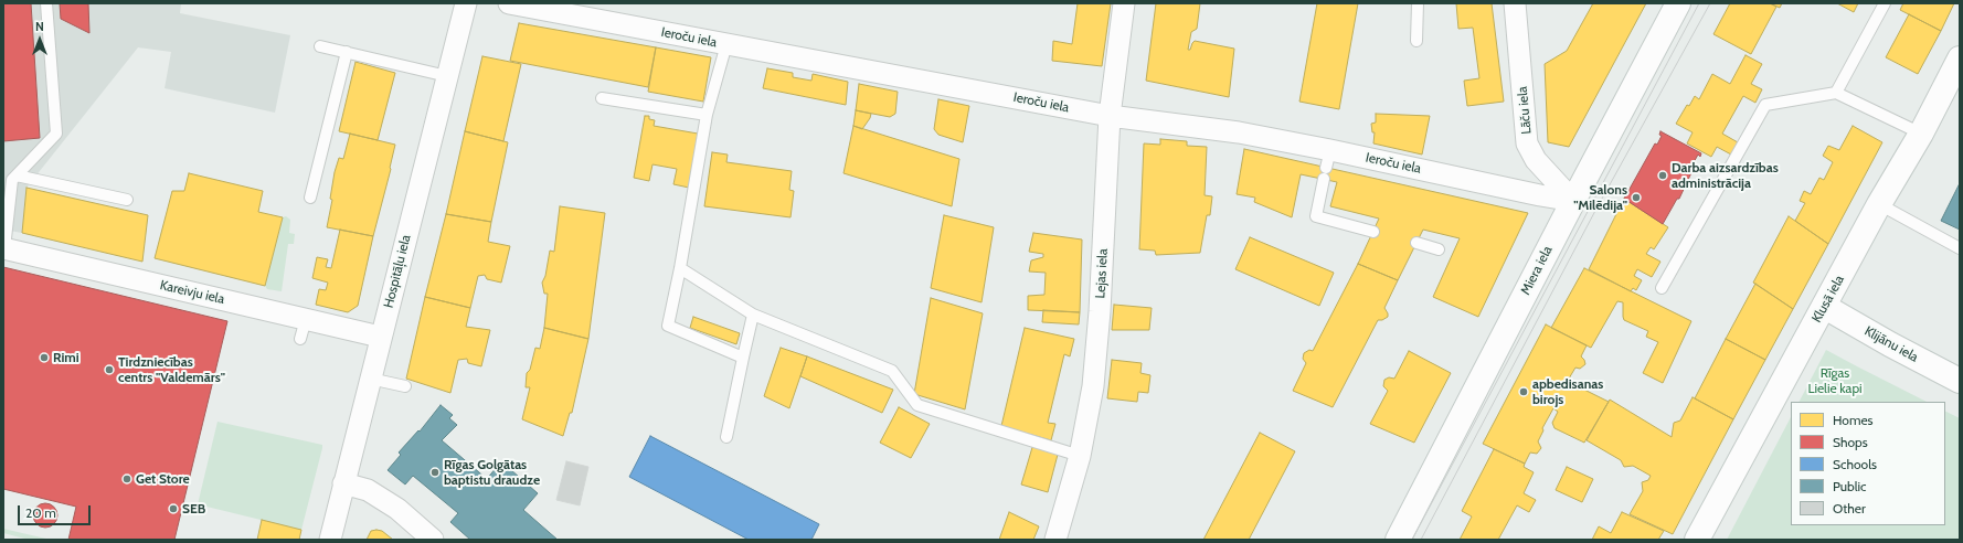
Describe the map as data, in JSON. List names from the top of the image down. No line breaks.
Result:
{"streets":{"street":["Ieroču iela","Lāču iela","Miera iela","Hospitāļu iela","Lejas iela","Kareivju iela","Klusā iela","Klijānu iela"]},"crossings":[["Ieroču iela","Lāču iela"],["Ieroču iela","Miera iela"],["Ieroču iela","Lejas iela"],["Lāču iela","Miera iela"],["Hospitāļu iela","Kareivju iela"],["Klusā iela","Klijānu iela"]],"parks":["Rīgas Lielie kapi"],"places":["Darba aizsardzības administrācija","Salons \"Milēdija\"","Rimi","Tirdzniecības centrs \"Valdemārs\"","apbedisanas birojs","Rīgas Golgātas baptistu draudze","Get Store","SEB"],"legend":["Homes","Shops","Schools","Public","Other"],"scale_bar":"20 m","north":"top"}
